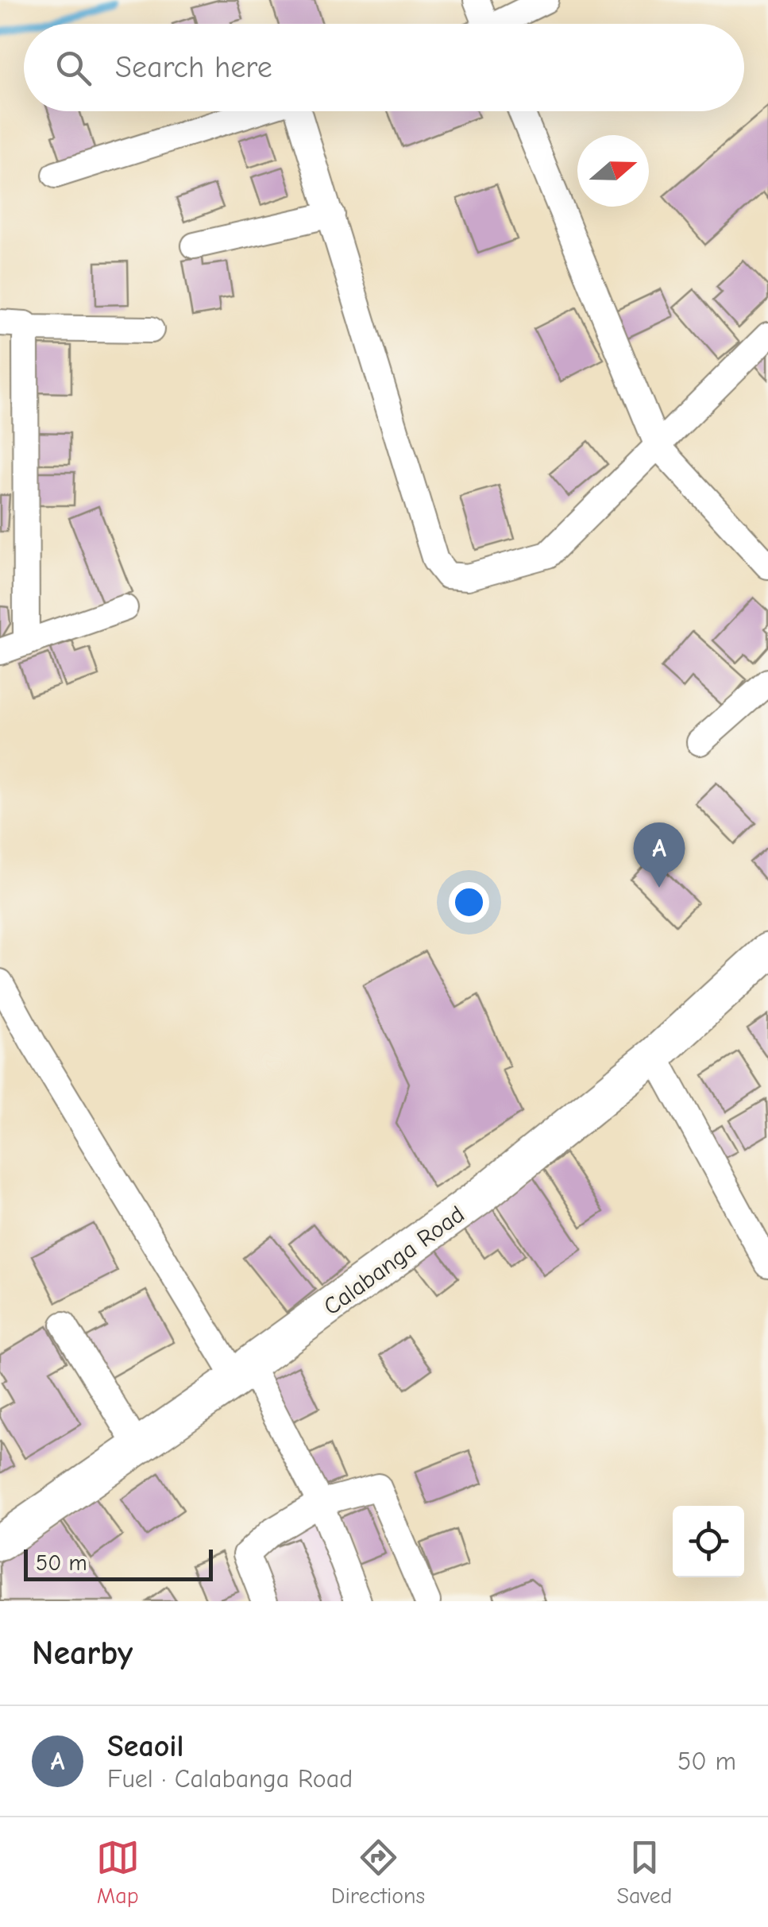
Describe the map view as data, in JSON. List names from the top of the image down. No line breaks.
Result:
{"streets":{"main road":["Calabanga Road"]},"scale_bar":"50 m","north":"right","page":{"search":"Search here","pins":"A","scale":"50 m","heading":"Nearby","list":[{"mark":"A","name":"Seaoil","note":"Fuel · Calabanga Road","value":"50 m"}],"nav":["Map","Directions","Saved"]}}
